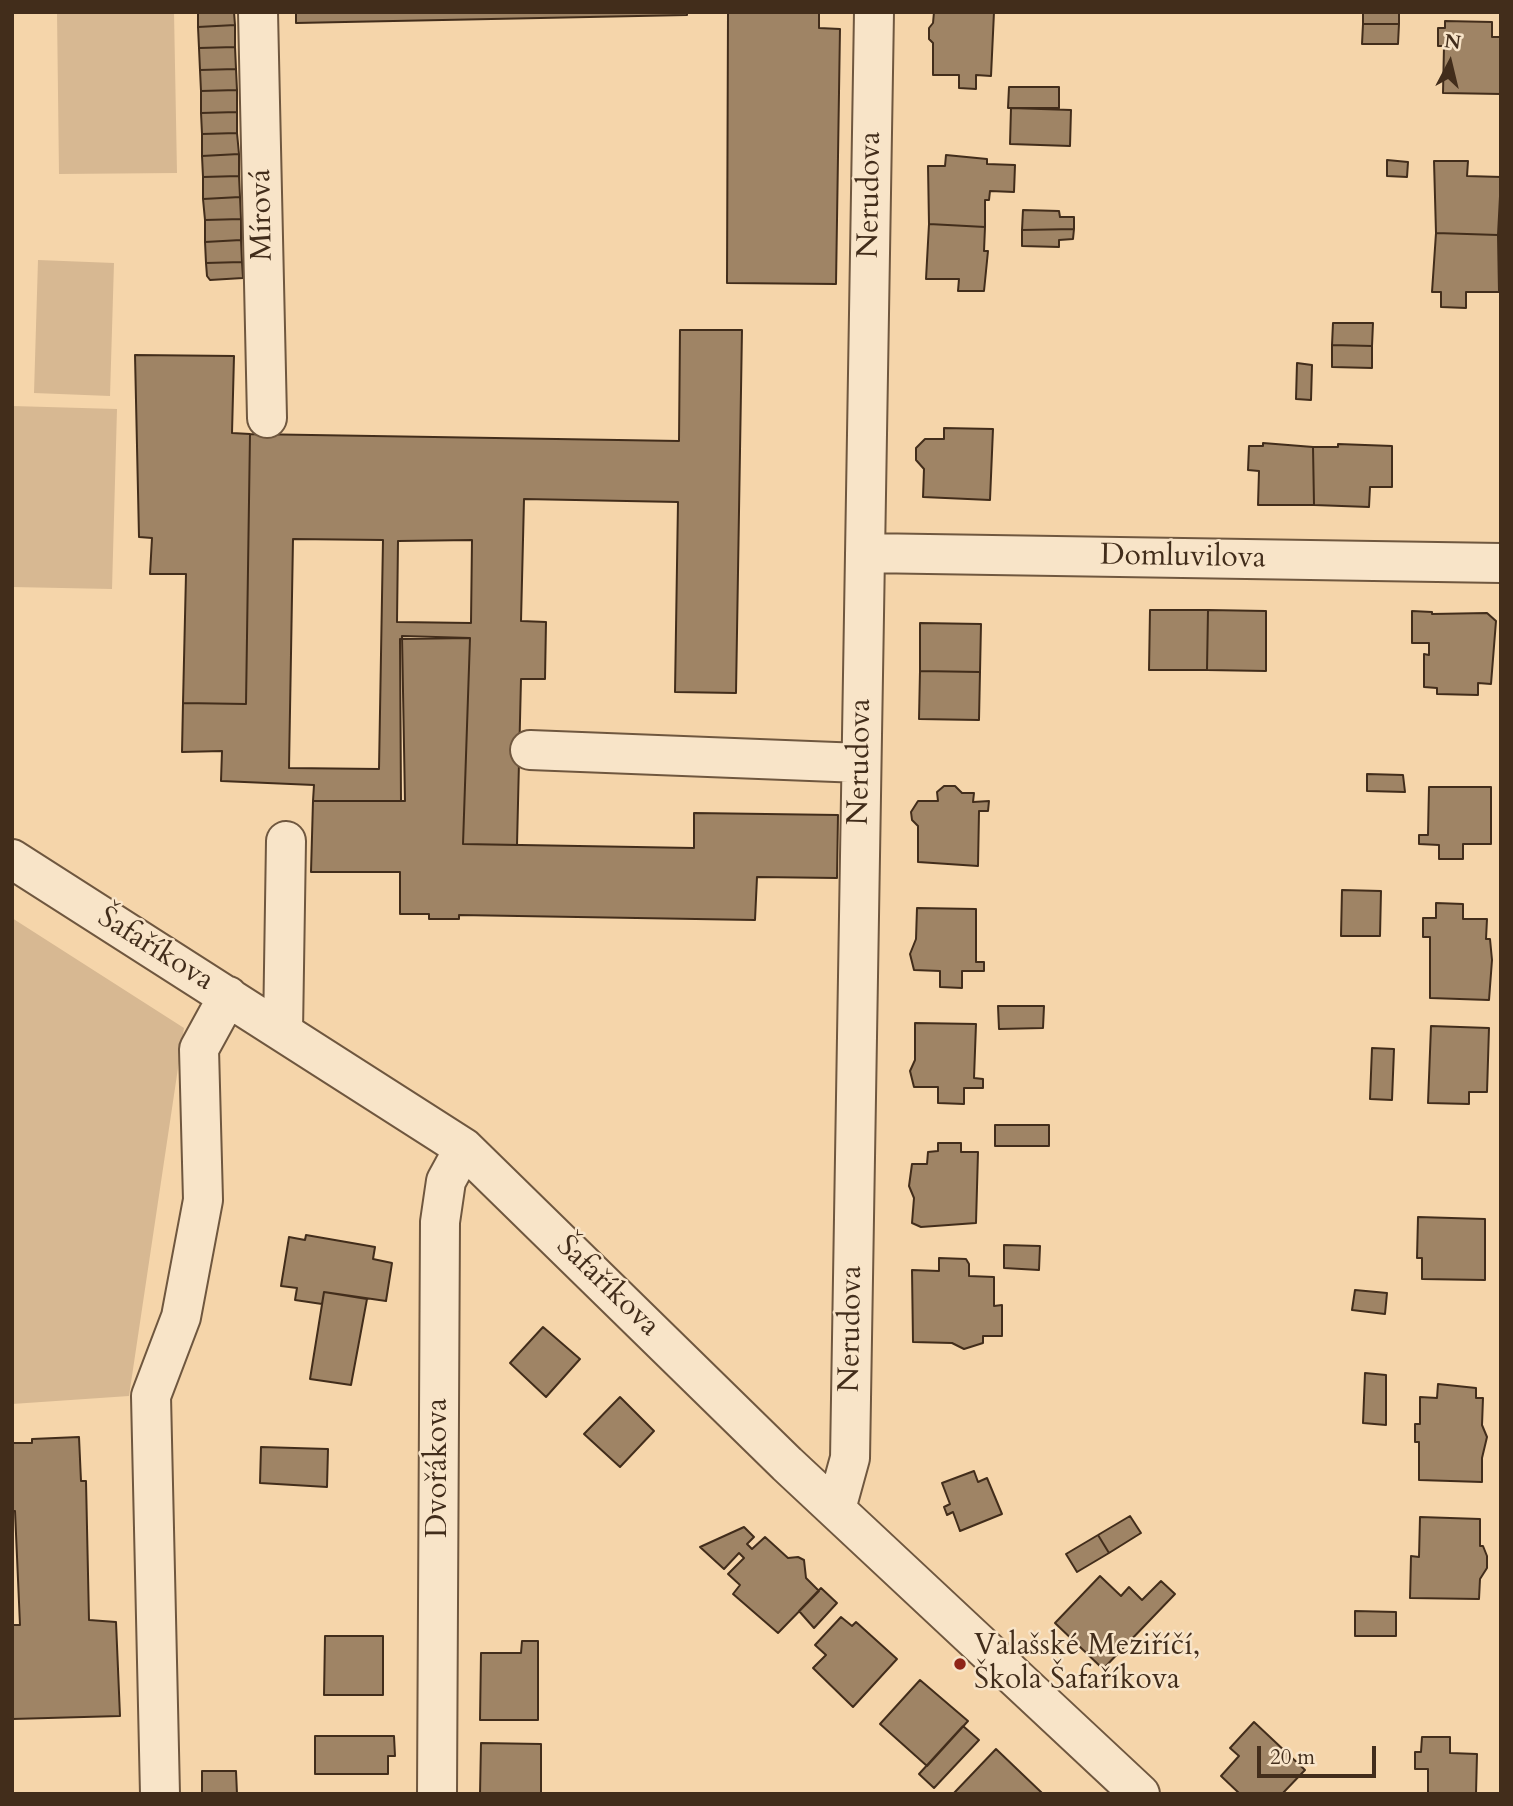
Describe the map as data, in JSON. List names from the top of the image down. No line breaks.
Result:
{"streets":{"street":["Nerudova","Mírová","Domluvilova","Šafaříkova","Dvořákova"]},"crossings":[["Nerudova","Domluvilova"],["Nerudova","Šafaříkova"],["Šafaříkova","Dvořákova"]],"places":["Valašské Meziříčí, Škola Šafaříkova"],"scale_bar":"20 m","north":"top"}
